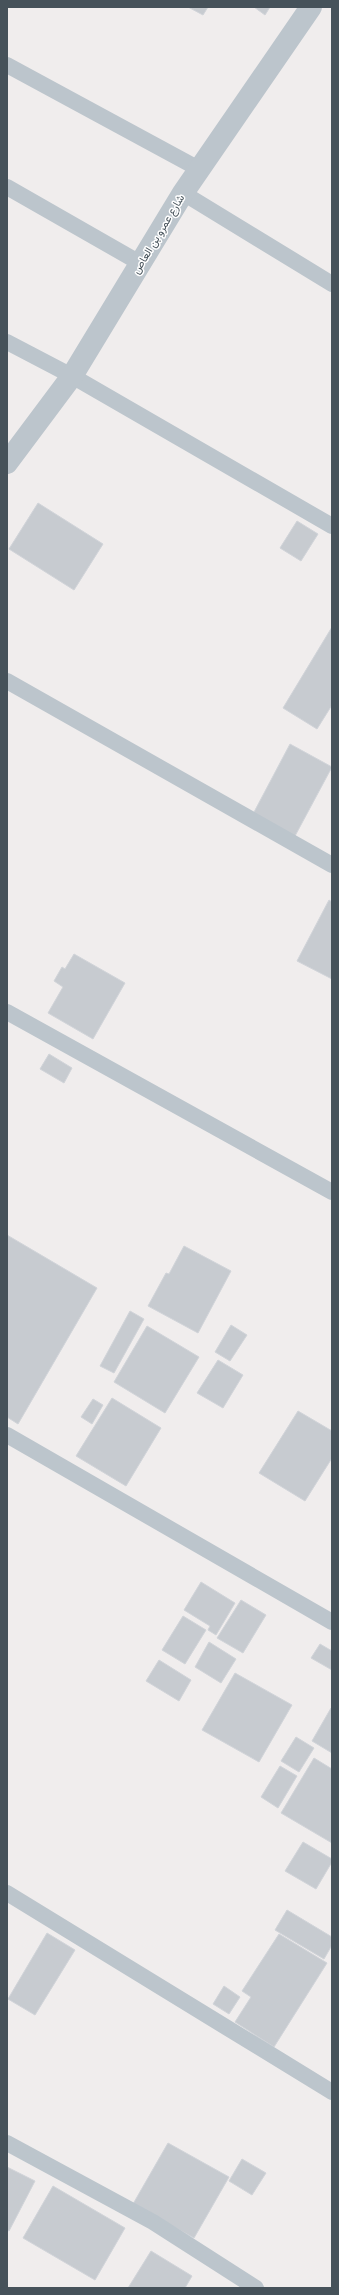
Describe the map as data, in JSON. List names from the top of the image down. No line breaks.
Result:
{"streets":{"street":["شارع عمرو بن العاص"]}}
